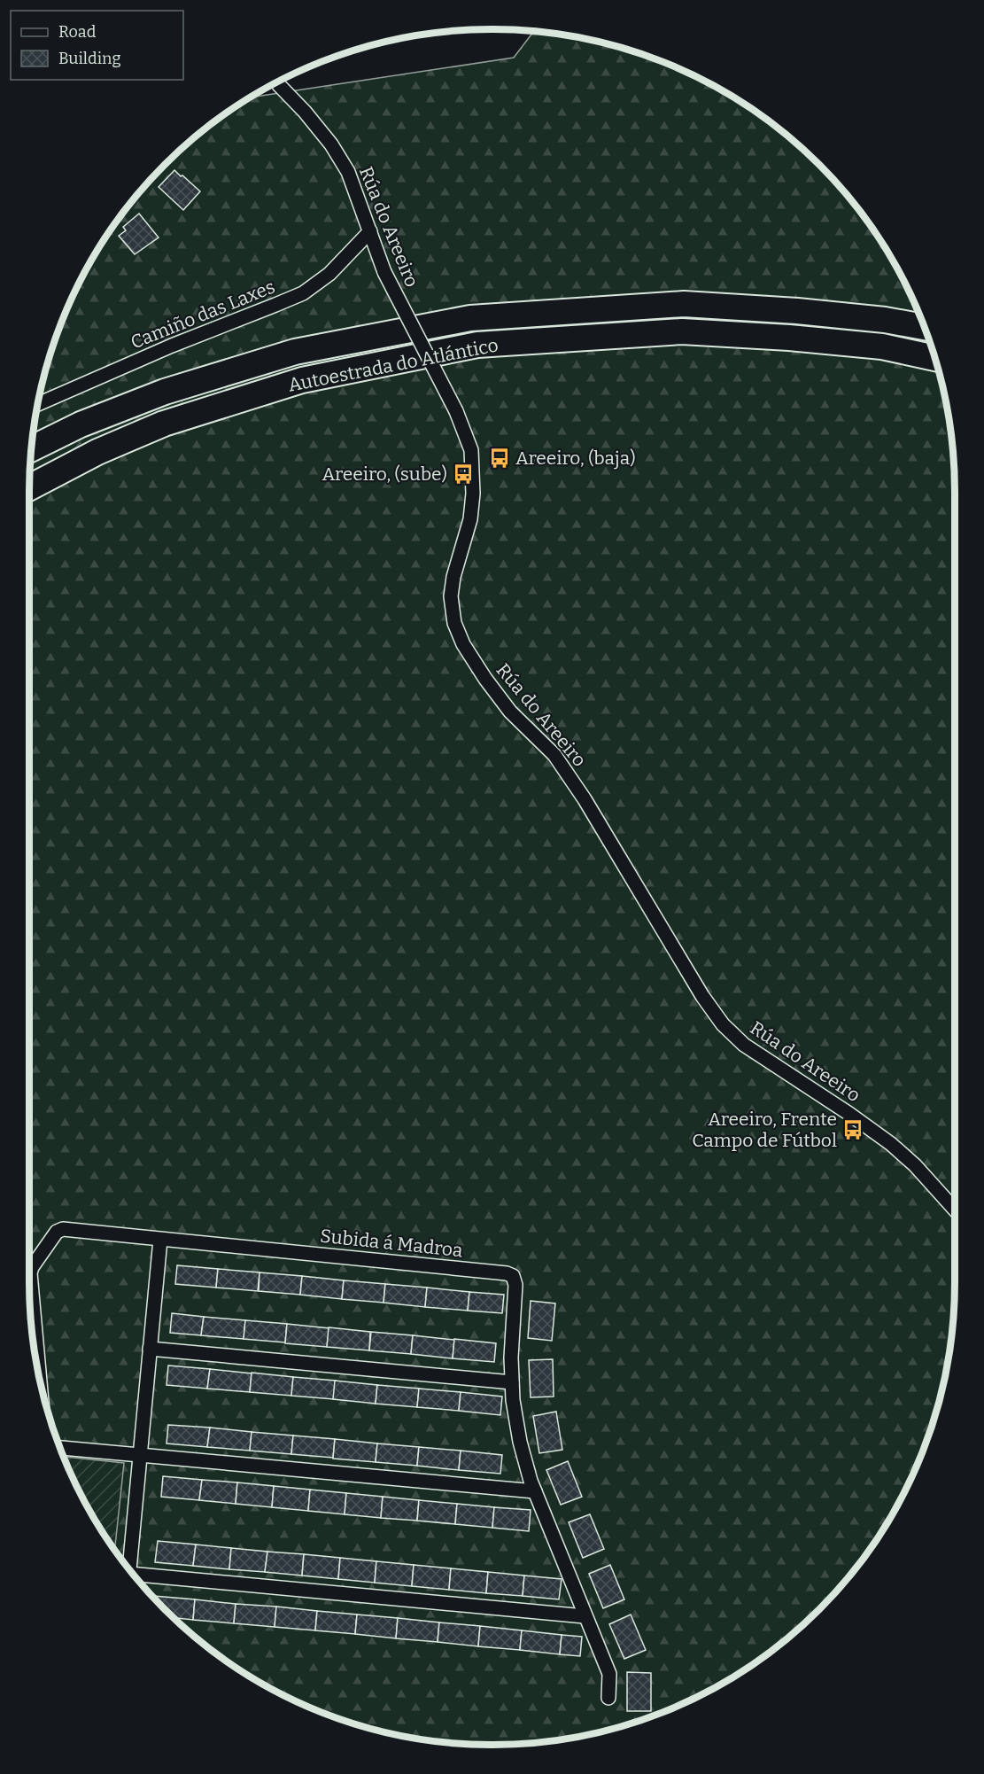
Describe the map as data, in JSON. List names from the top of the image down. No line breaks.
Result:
{"streets":{"highway":["Autoestrada do Atlántico"],"street":["Rúa do Areeiro","Camiño das Laxes","Subida á Madroa"]},"crossings":[["Rúa do Areeiro","Camiño das Laxes"]],"places":{"bus stop":["Areeiro, (baja)","Areeiro, (sube)","Areeiro, Frente Campo de Fútbol"]},"legend":["Road","Building"]}
